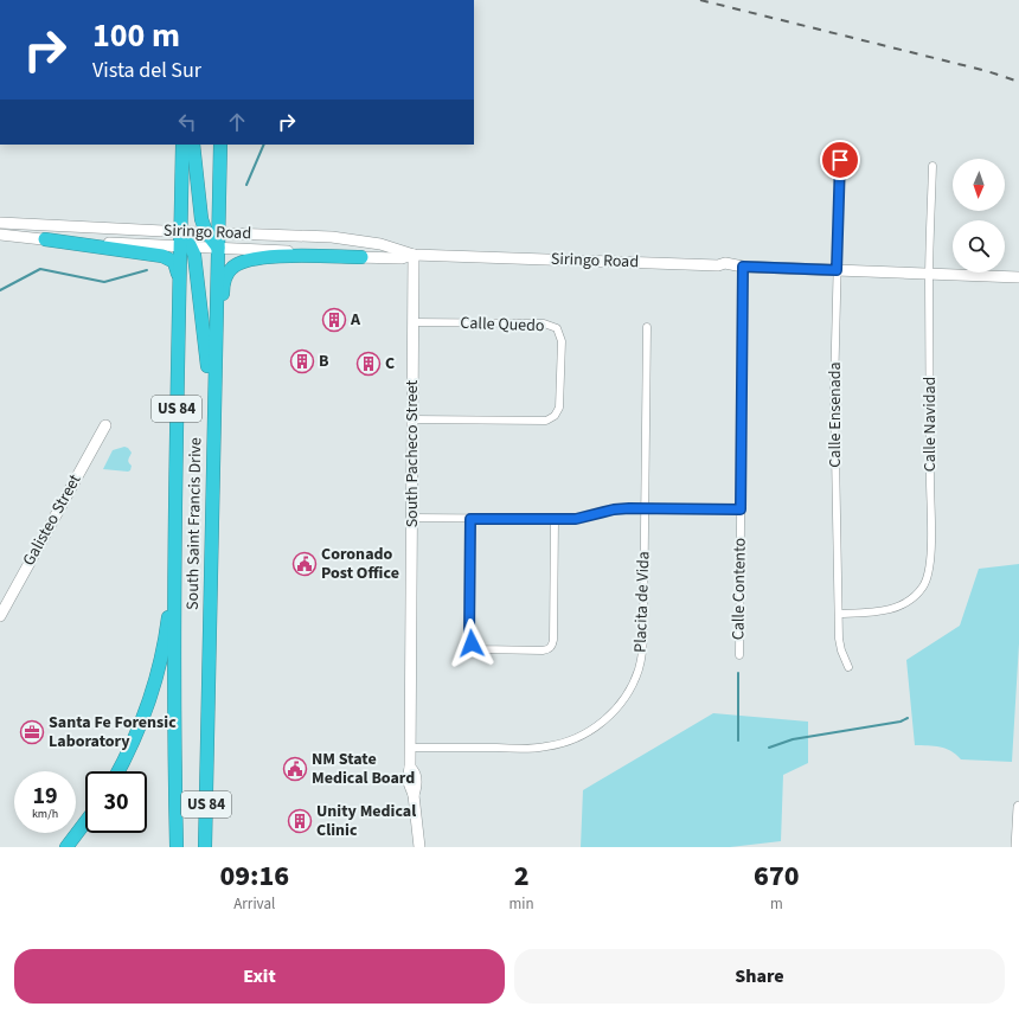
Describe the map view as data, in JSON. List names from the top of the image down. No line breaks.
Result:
{"streets":{"highway":["US 84","South Saint Francis Drive"],"street":["Siringo Road","Calle Quedo","Calle Ensenada","Calle Navidad","South Pacheco Street","Galisteo Street","Calle Contento","Placita de Vida"]},"crossings":[["Siringo Road","Calle Ensenada"],["Siringo Road","Calle Navidad"],["Siringo Road","South Pacheco Street"],["Siringo Road","South Saint Francis Drive"],["Siringo Road","Calle Contento"],["Calle Quedo","South Pacheco Street"],["Calle Ensenada","Calle Navidad"],["South Pacheco Street","Placita de Vida"]],"places":{"building":["A","B","C","Unity Medical Clinic"],"public building":["Coronado Post Office","NM State Medical Board"],"office":["Santa Fe Forensic Laboratory"]},"north":"bottom","page":{"turn":["100 m","Vista del Sur"],"speed":"19 km/h","limit":"30","eta":["09:16","Arrival","2","min","670","m"],"buttons":["Exit","Share"]}}
